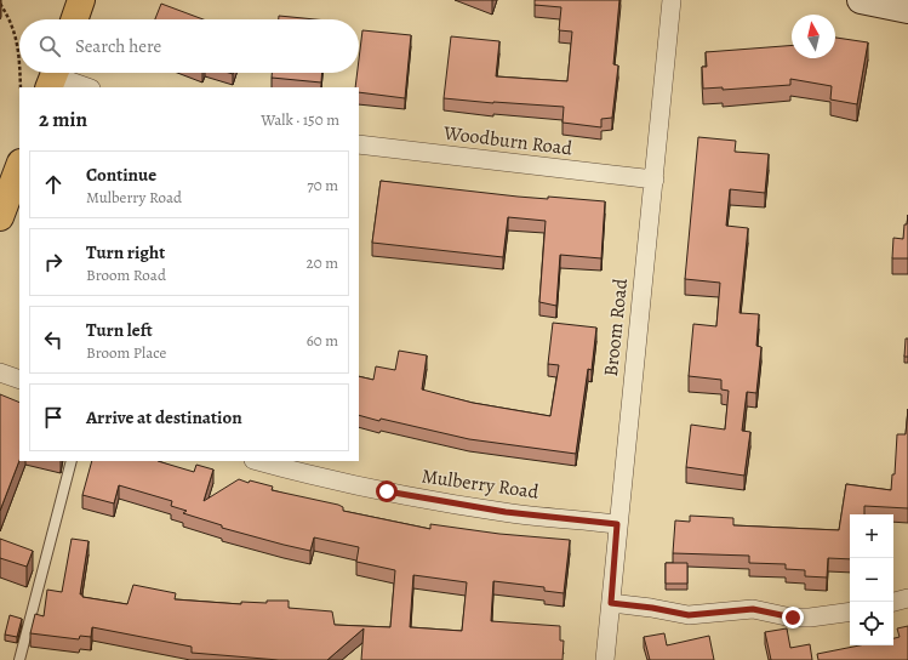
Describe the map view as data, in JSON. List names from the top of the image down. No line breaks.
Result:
{"streets":{"street":["Woodburn Road","Broom Road","Mulberry Road"]},"crossings":[["Woodburn Road","Broom Road"],["Broom Road","Mulberry Road"]],"north":"top","page":{"search":"Search here","heading":["2 min","Walk · 150 m"],"list":[["Continue","Mulberry Road","70 m"],["Turn right","Broom Road","20 m"],["Turn left","Broom Place","60 m"],"Arrive at destination"],"map_buttons":["+","−"]}}
